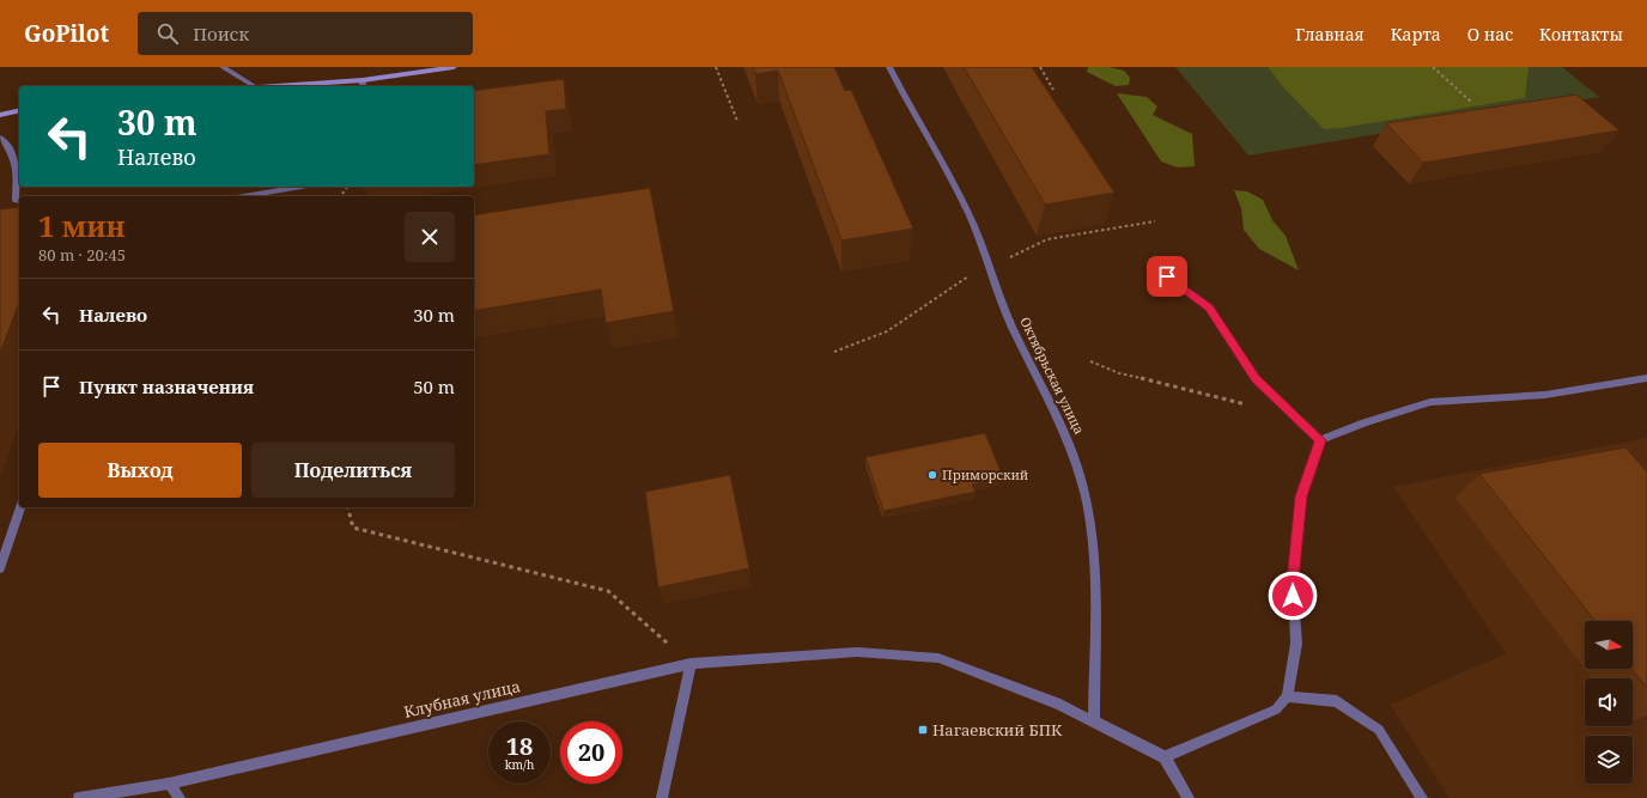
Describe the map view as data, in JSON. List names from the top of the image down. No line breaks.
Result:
{"streets":{"street":["Октябрьская улица","Клубная улица"]},"crossings":[["Октябрьская улица","Клубная улица"]],"places":{"other":["Приморский"],"transit":["Нагаевский БПК"]},"north":"right","page":{"header":"GoPilot","search":"Поиск","nav":["Главная","Карта","О нас","Контакты"],"turn":["30 m","Налево"],"heading":["1 мин","80 m · 20:45"],"list":[{"name":"Налево","value":"30 m"},{"name":"Пункт назначения","value":"50 m"}],"buttons":["Выход","Поделиться"],"speed":"18 km/h","limit":"20"}}
